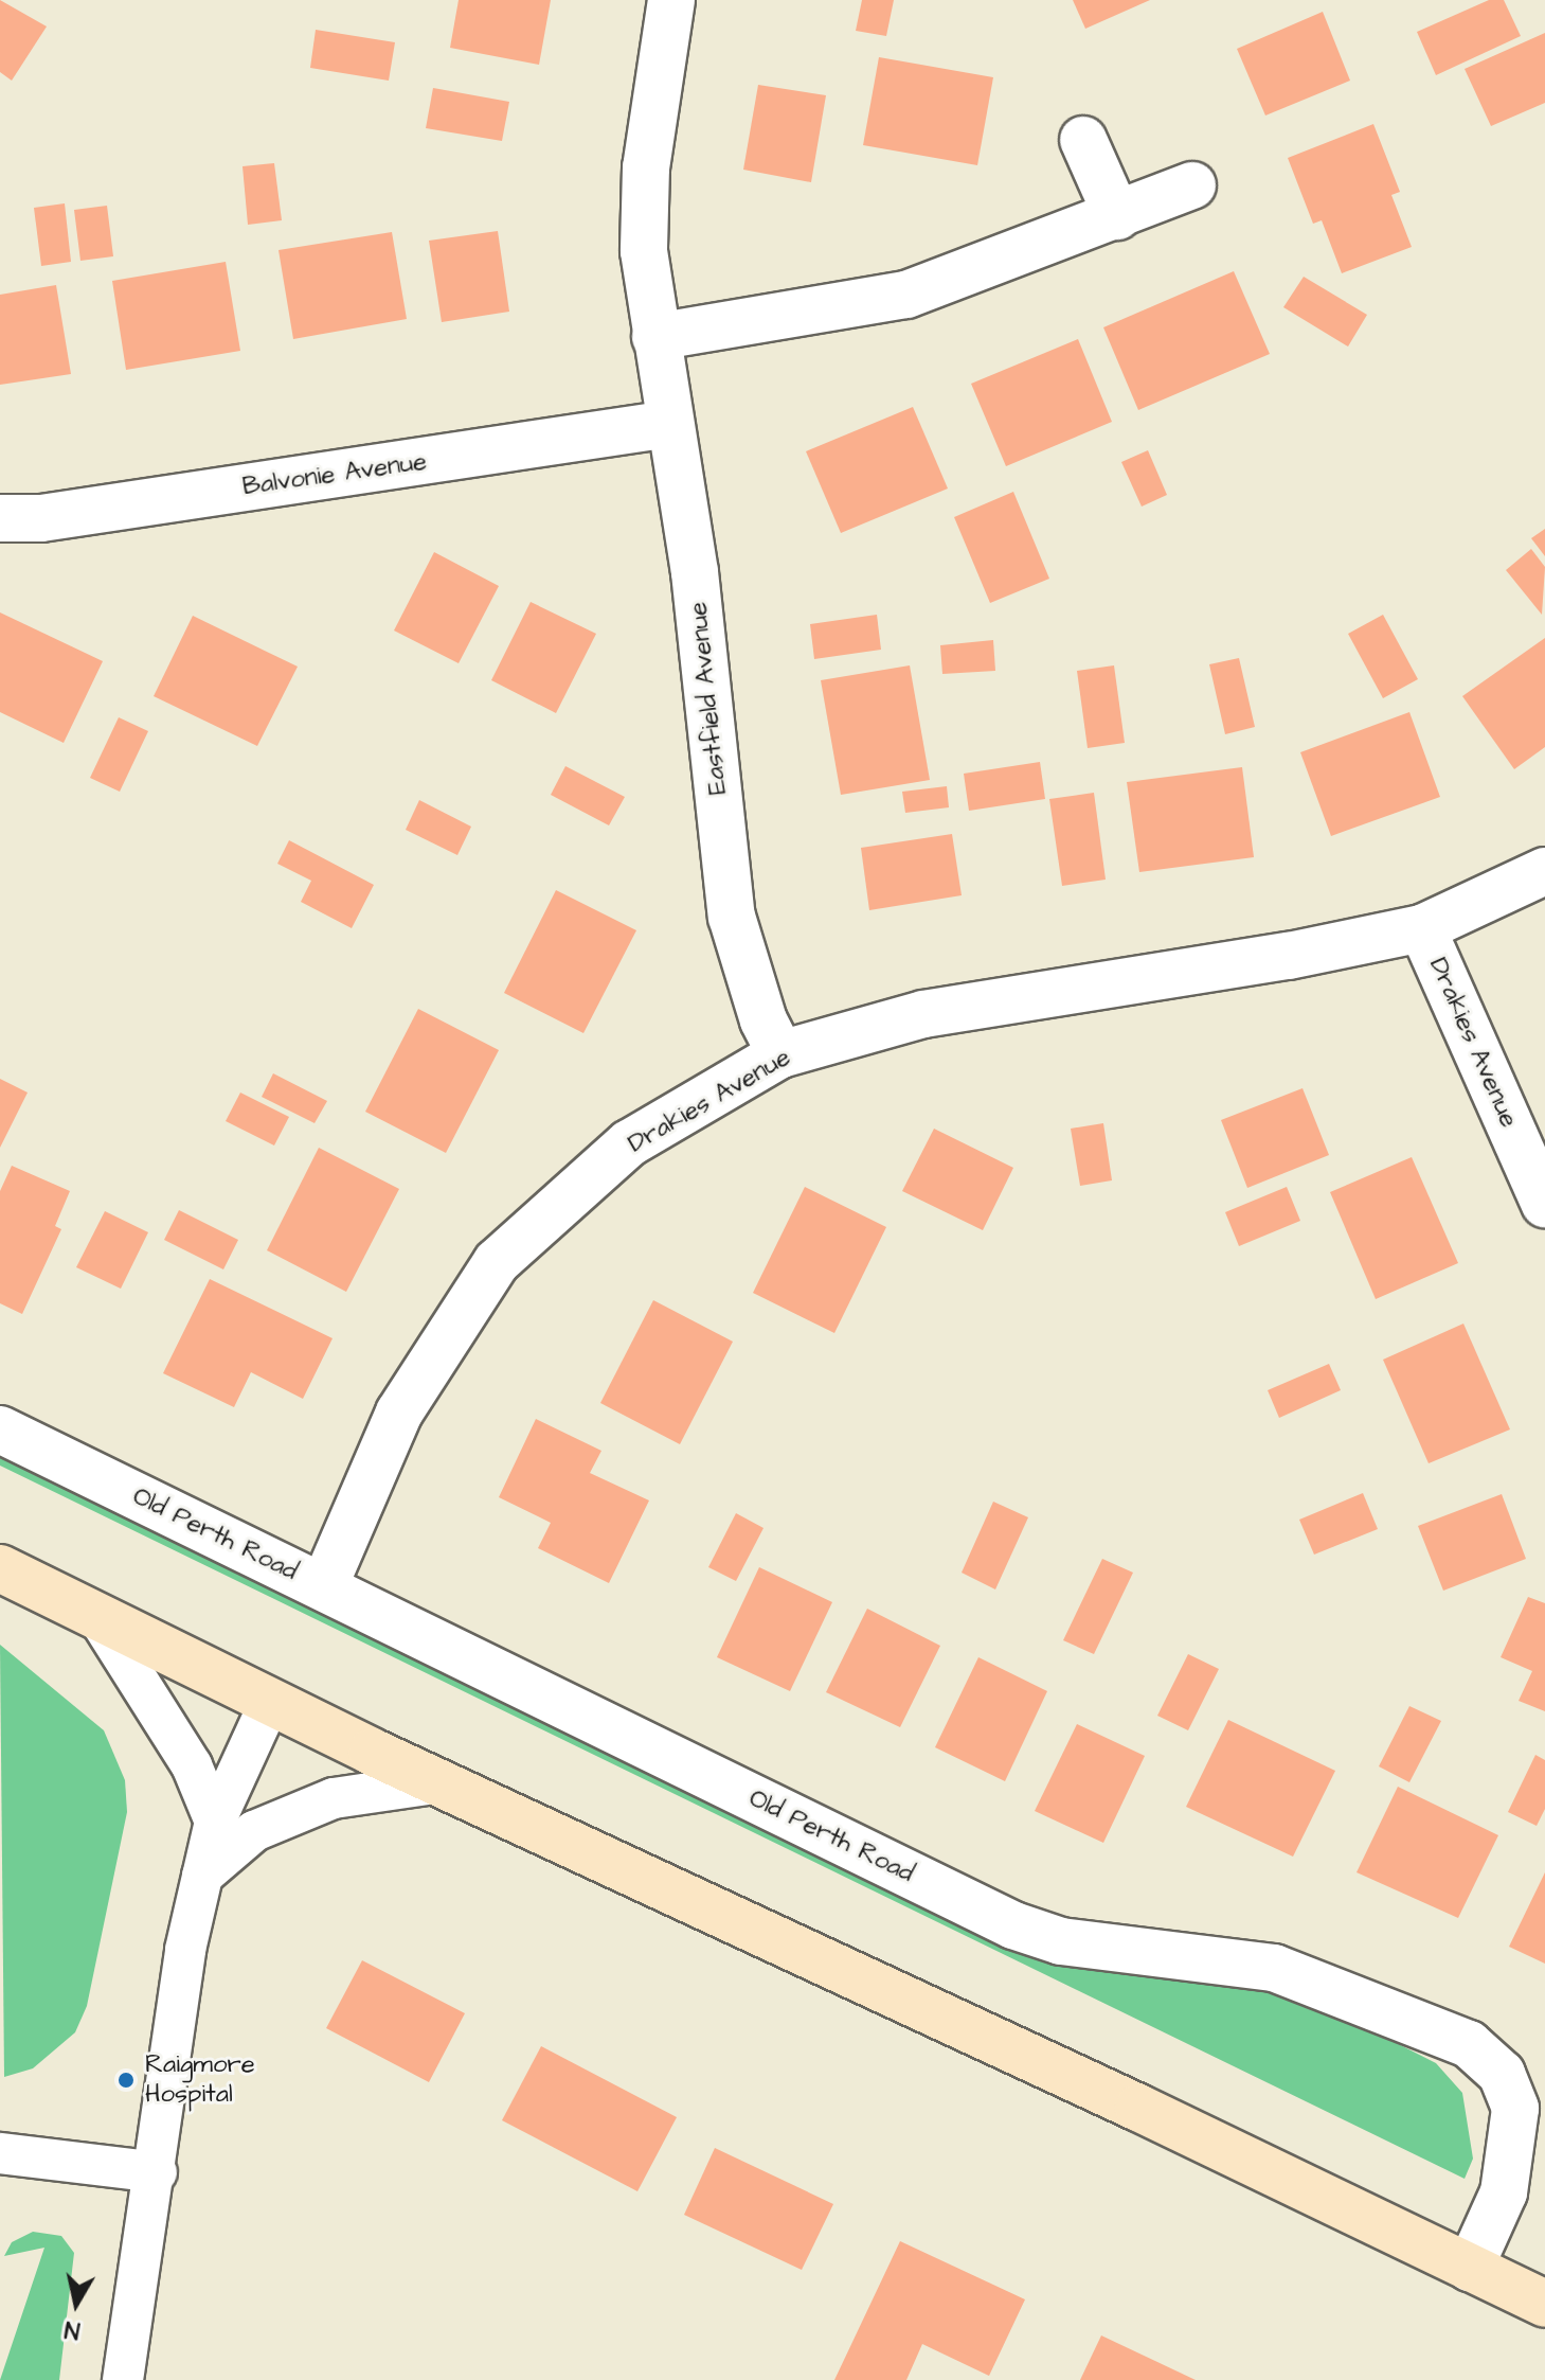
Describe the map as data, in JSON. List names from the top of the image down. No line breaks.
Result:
{"streets":{"street":["Balvonie Avenue","Eastfield Avenue","Drakies Avenue","Old Perth Road"]},"crossings":[["Balvonie Avenue","Eastfield Avenue"],["Eastfield Avenue","Drakies Avenue"],["Drakies Avenue","Old Perth Road"]],"places":["Raigmore Hospital"],"north":"bottom"}
